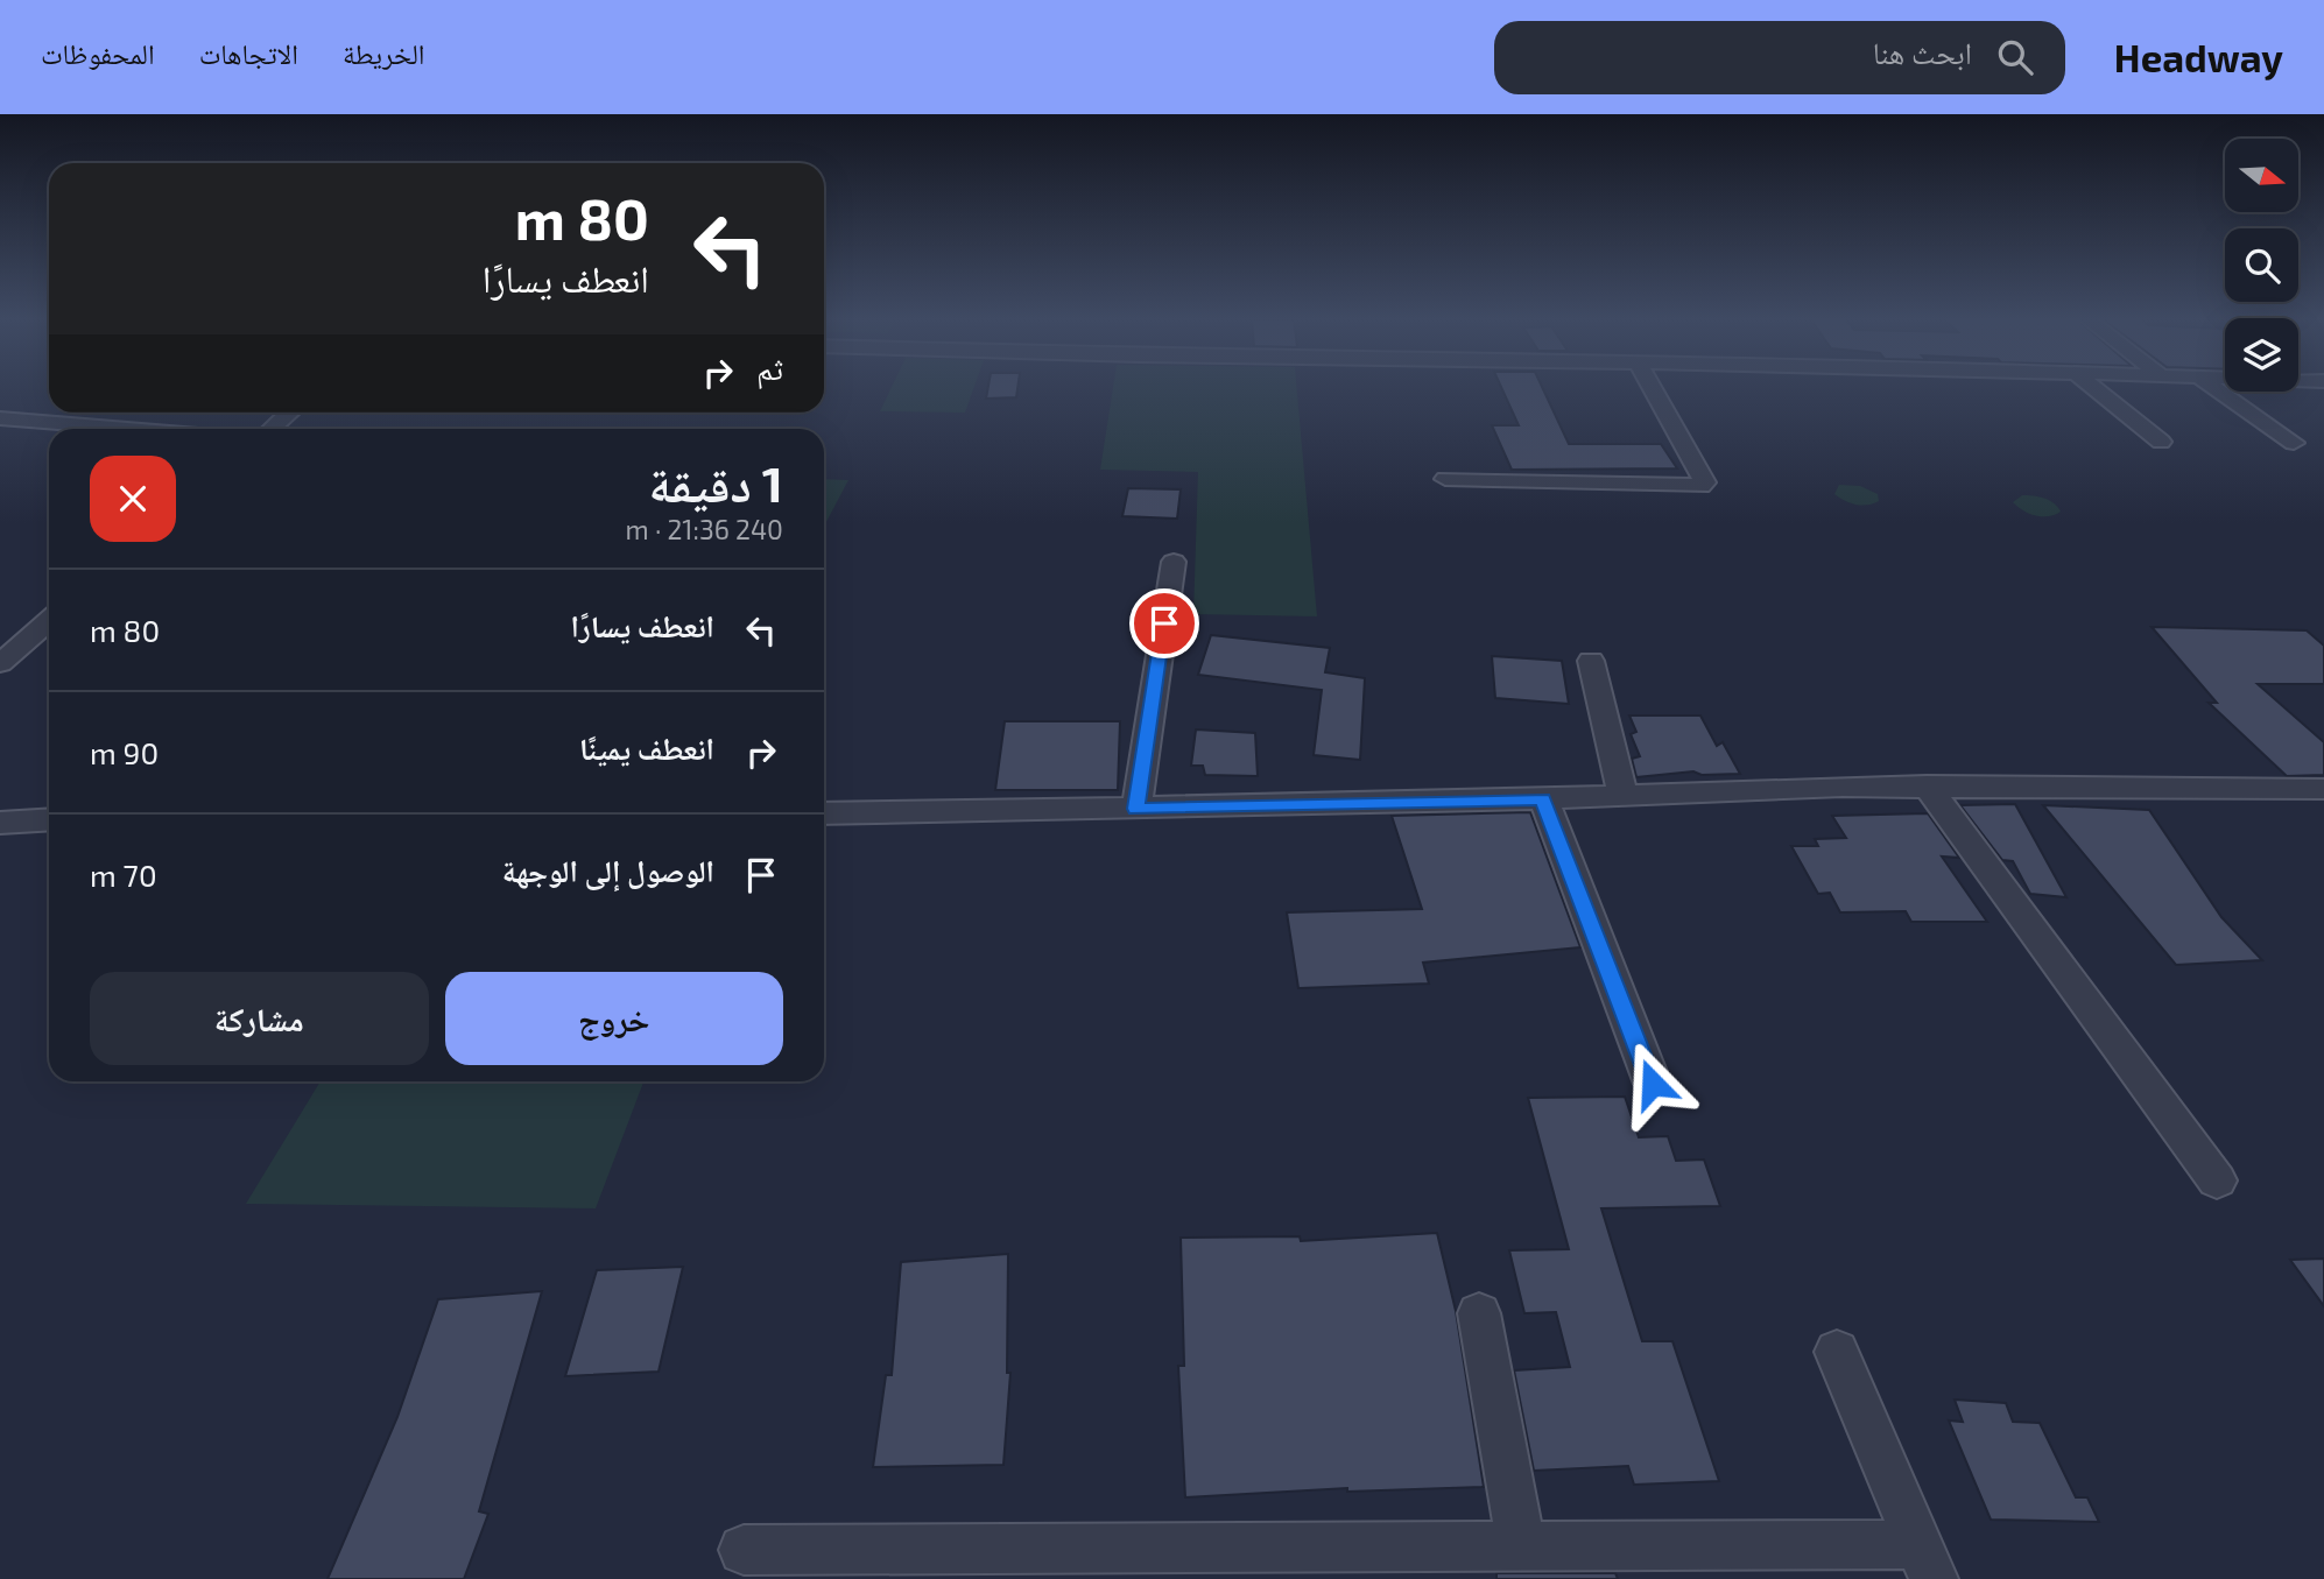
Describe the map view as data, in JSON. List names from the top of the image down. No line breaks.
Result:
{"north":"right","page":{"header":"Headway","search":"ابحث هنا","nav":["الخريطة","الاتجاهات","المحفوظات"],"turn":["80 m","انعطف يسارًا"],"then":"ثم","heading":["1 دقيقة","240 m · 21:36"],"list":[{"name":"انعطف يسارًا","value":"80 m"},{"name":"انعطف يمينًا","value":"90 m"},{"name":"الوصول إلى الوجهة","value":"70 m"}],"buttons":["خروج","مشاركة"]}}
